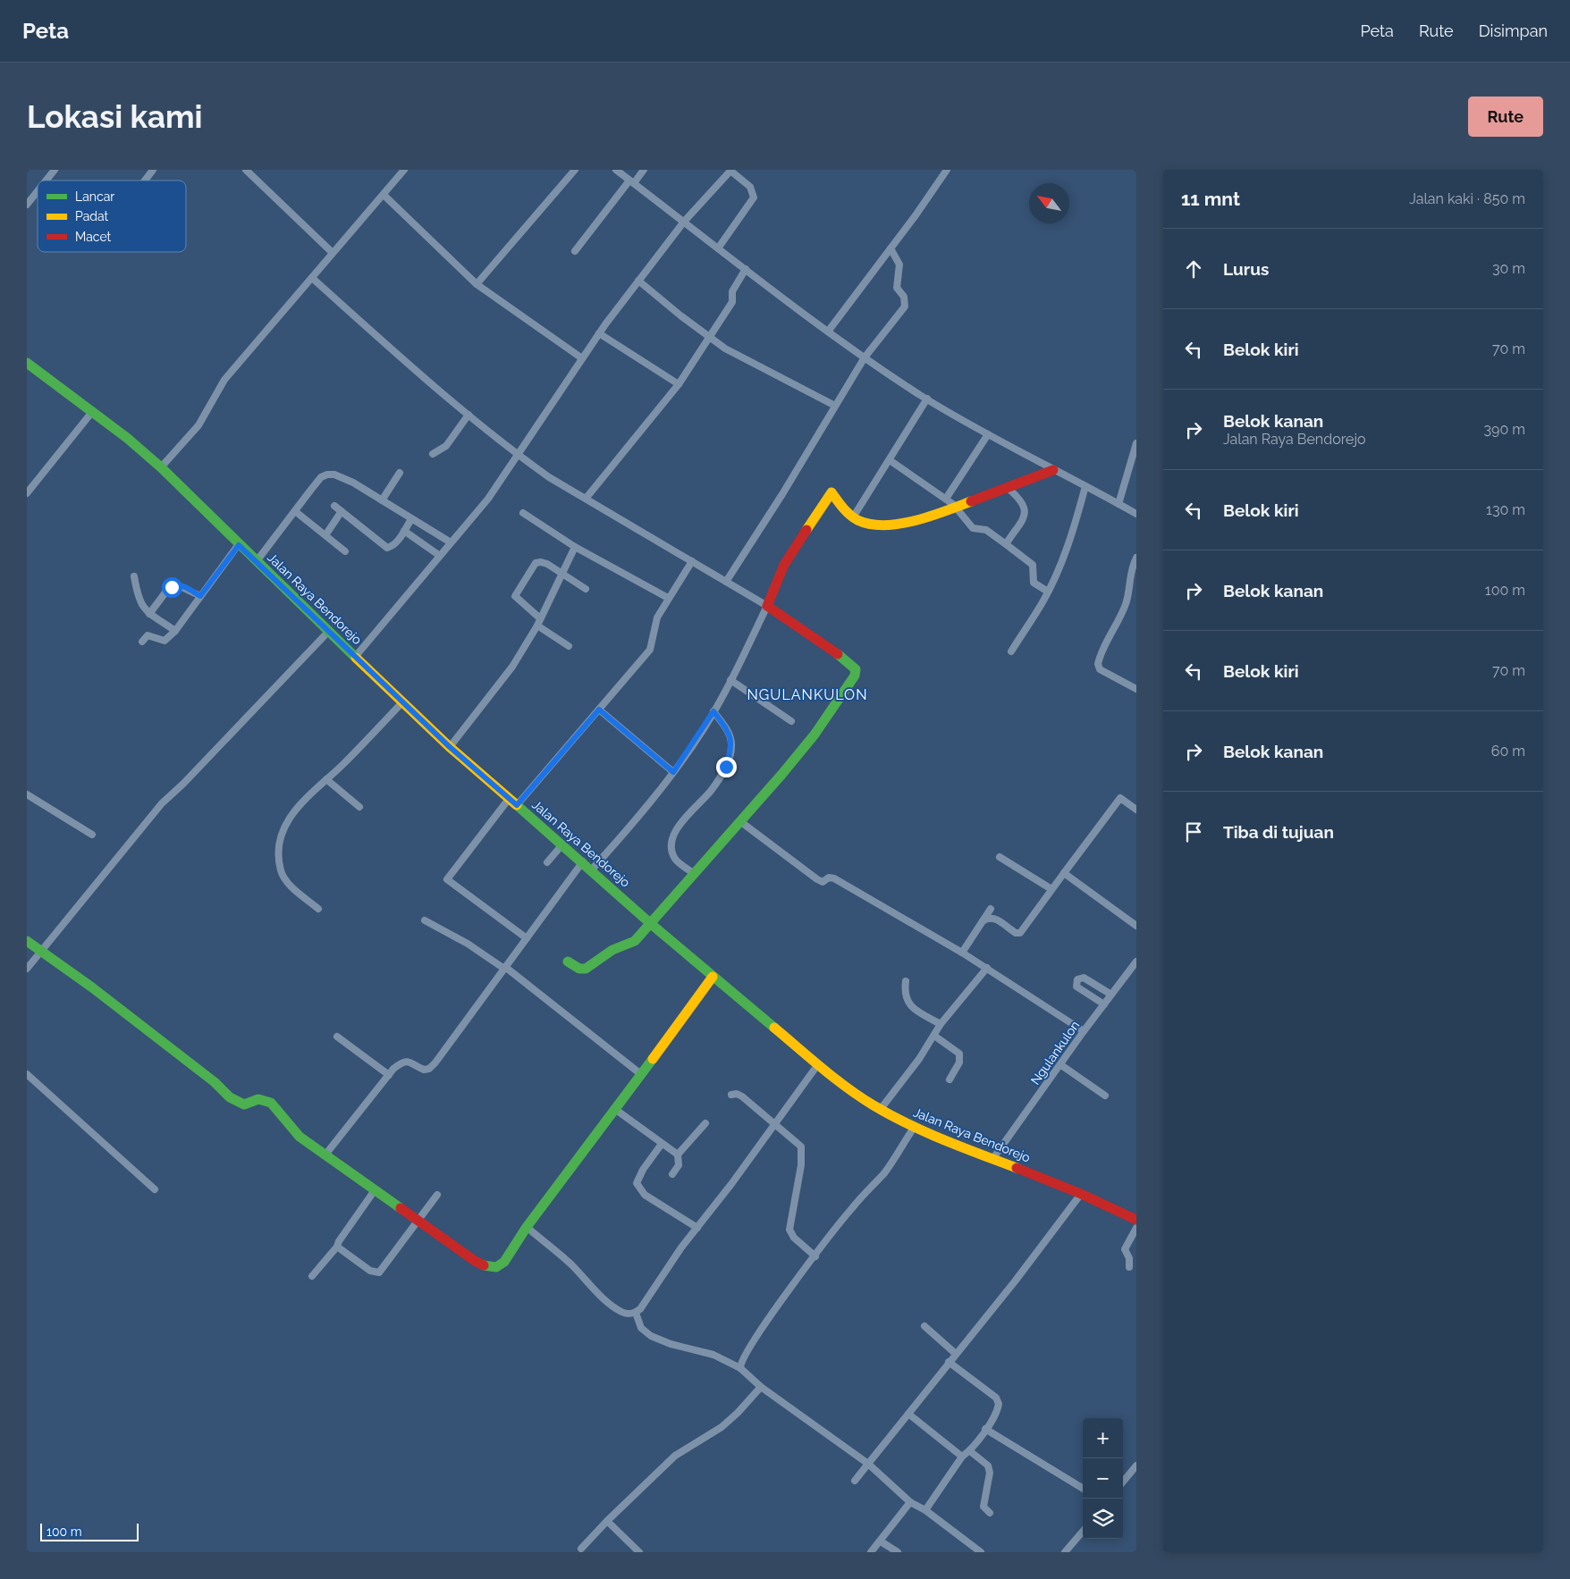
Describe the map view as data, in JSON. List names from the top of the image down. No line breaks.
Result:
{"streets":{"street":["Jalan Raya Bendorejo","Ngulankulon"]},"crossings":[["Jalan Raya Bendorejo","Ngulankulon"]],"districts":["NGULANKULON"],"legend":["Lancar","Padat","Macet"],"scale_bar":"100 m","north":"top left","page":{"header":"Peta","nav":["Peta","Rute","Disimpan"],"buttons":"Rute","title":"Lokasi kami","heading":["11 mnt","Jalan kaki · 850 m"],"list":[["Lurus","30 m"],["Belok kiri","70 m"],["Belok kanan","Jalan Raya Bendorejo","390 m"],["Belok kiri","130 m"],["Belok kanan","100 m"],["Belok kiri","70 m"],["Belok kanan","60 m"],"Tiba di tujuan"],"map_buttons":["+","−"],"scale":"100 m"}}
